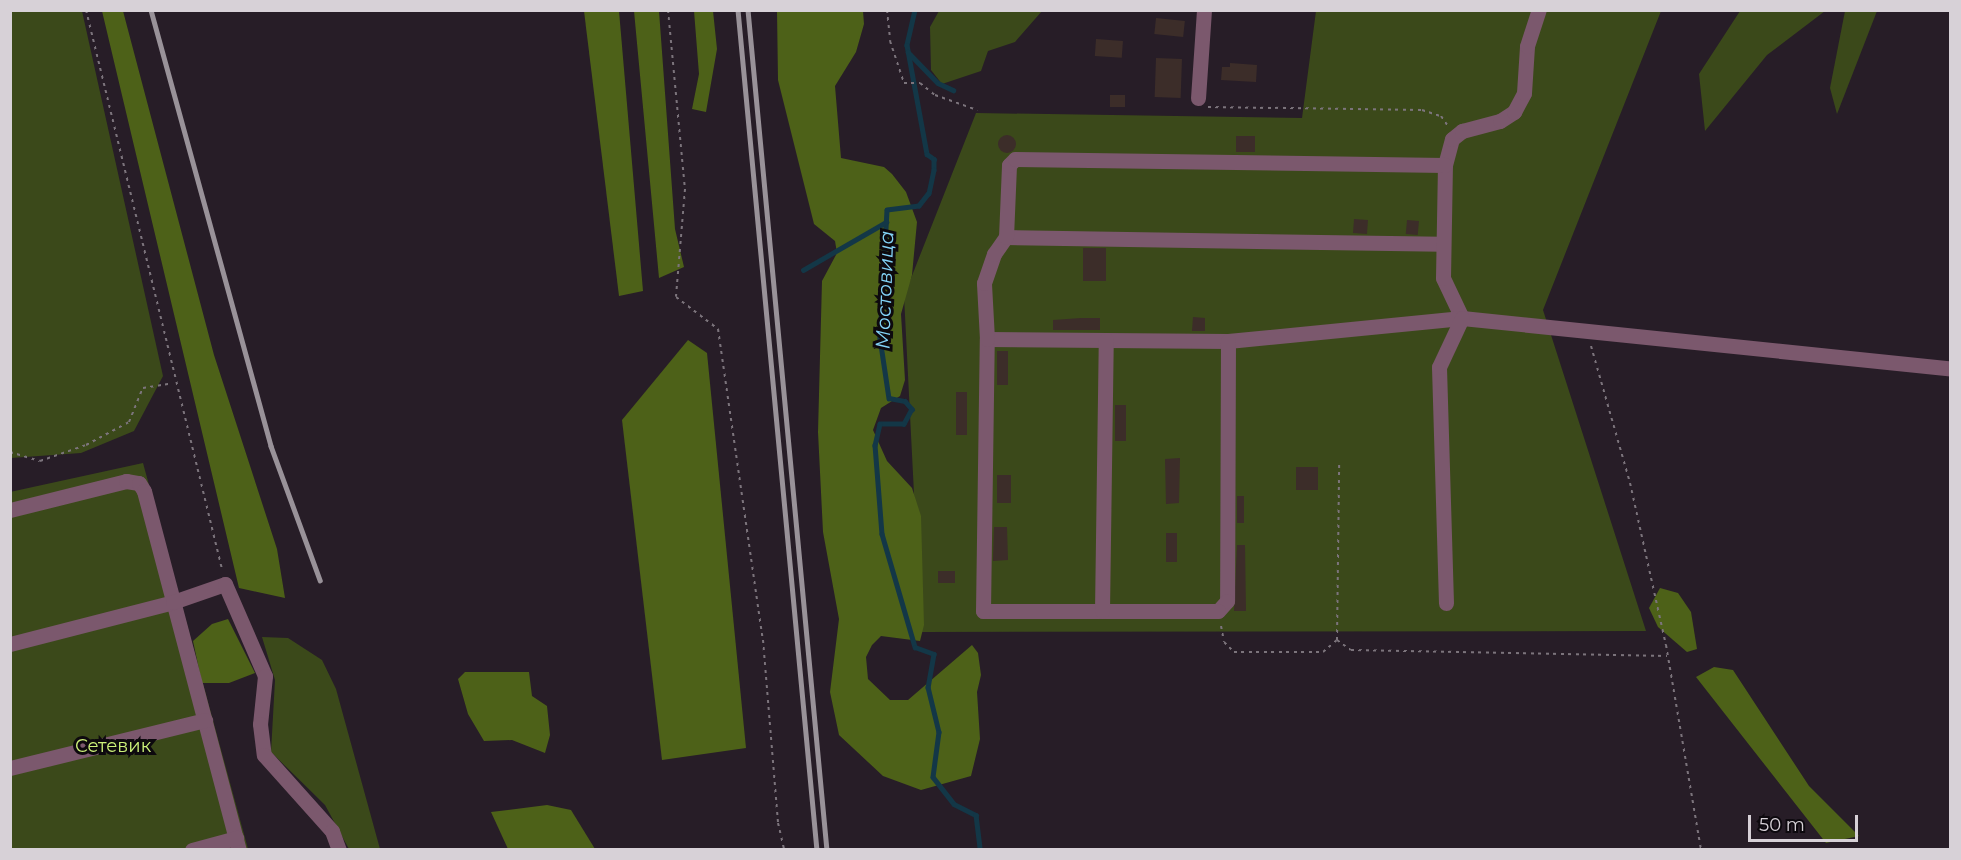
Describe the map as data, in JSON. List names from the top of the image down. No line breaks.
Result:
{"water":["Мостовица"],"parks":["Сетевик"],"scale_bar":"50 m"}
